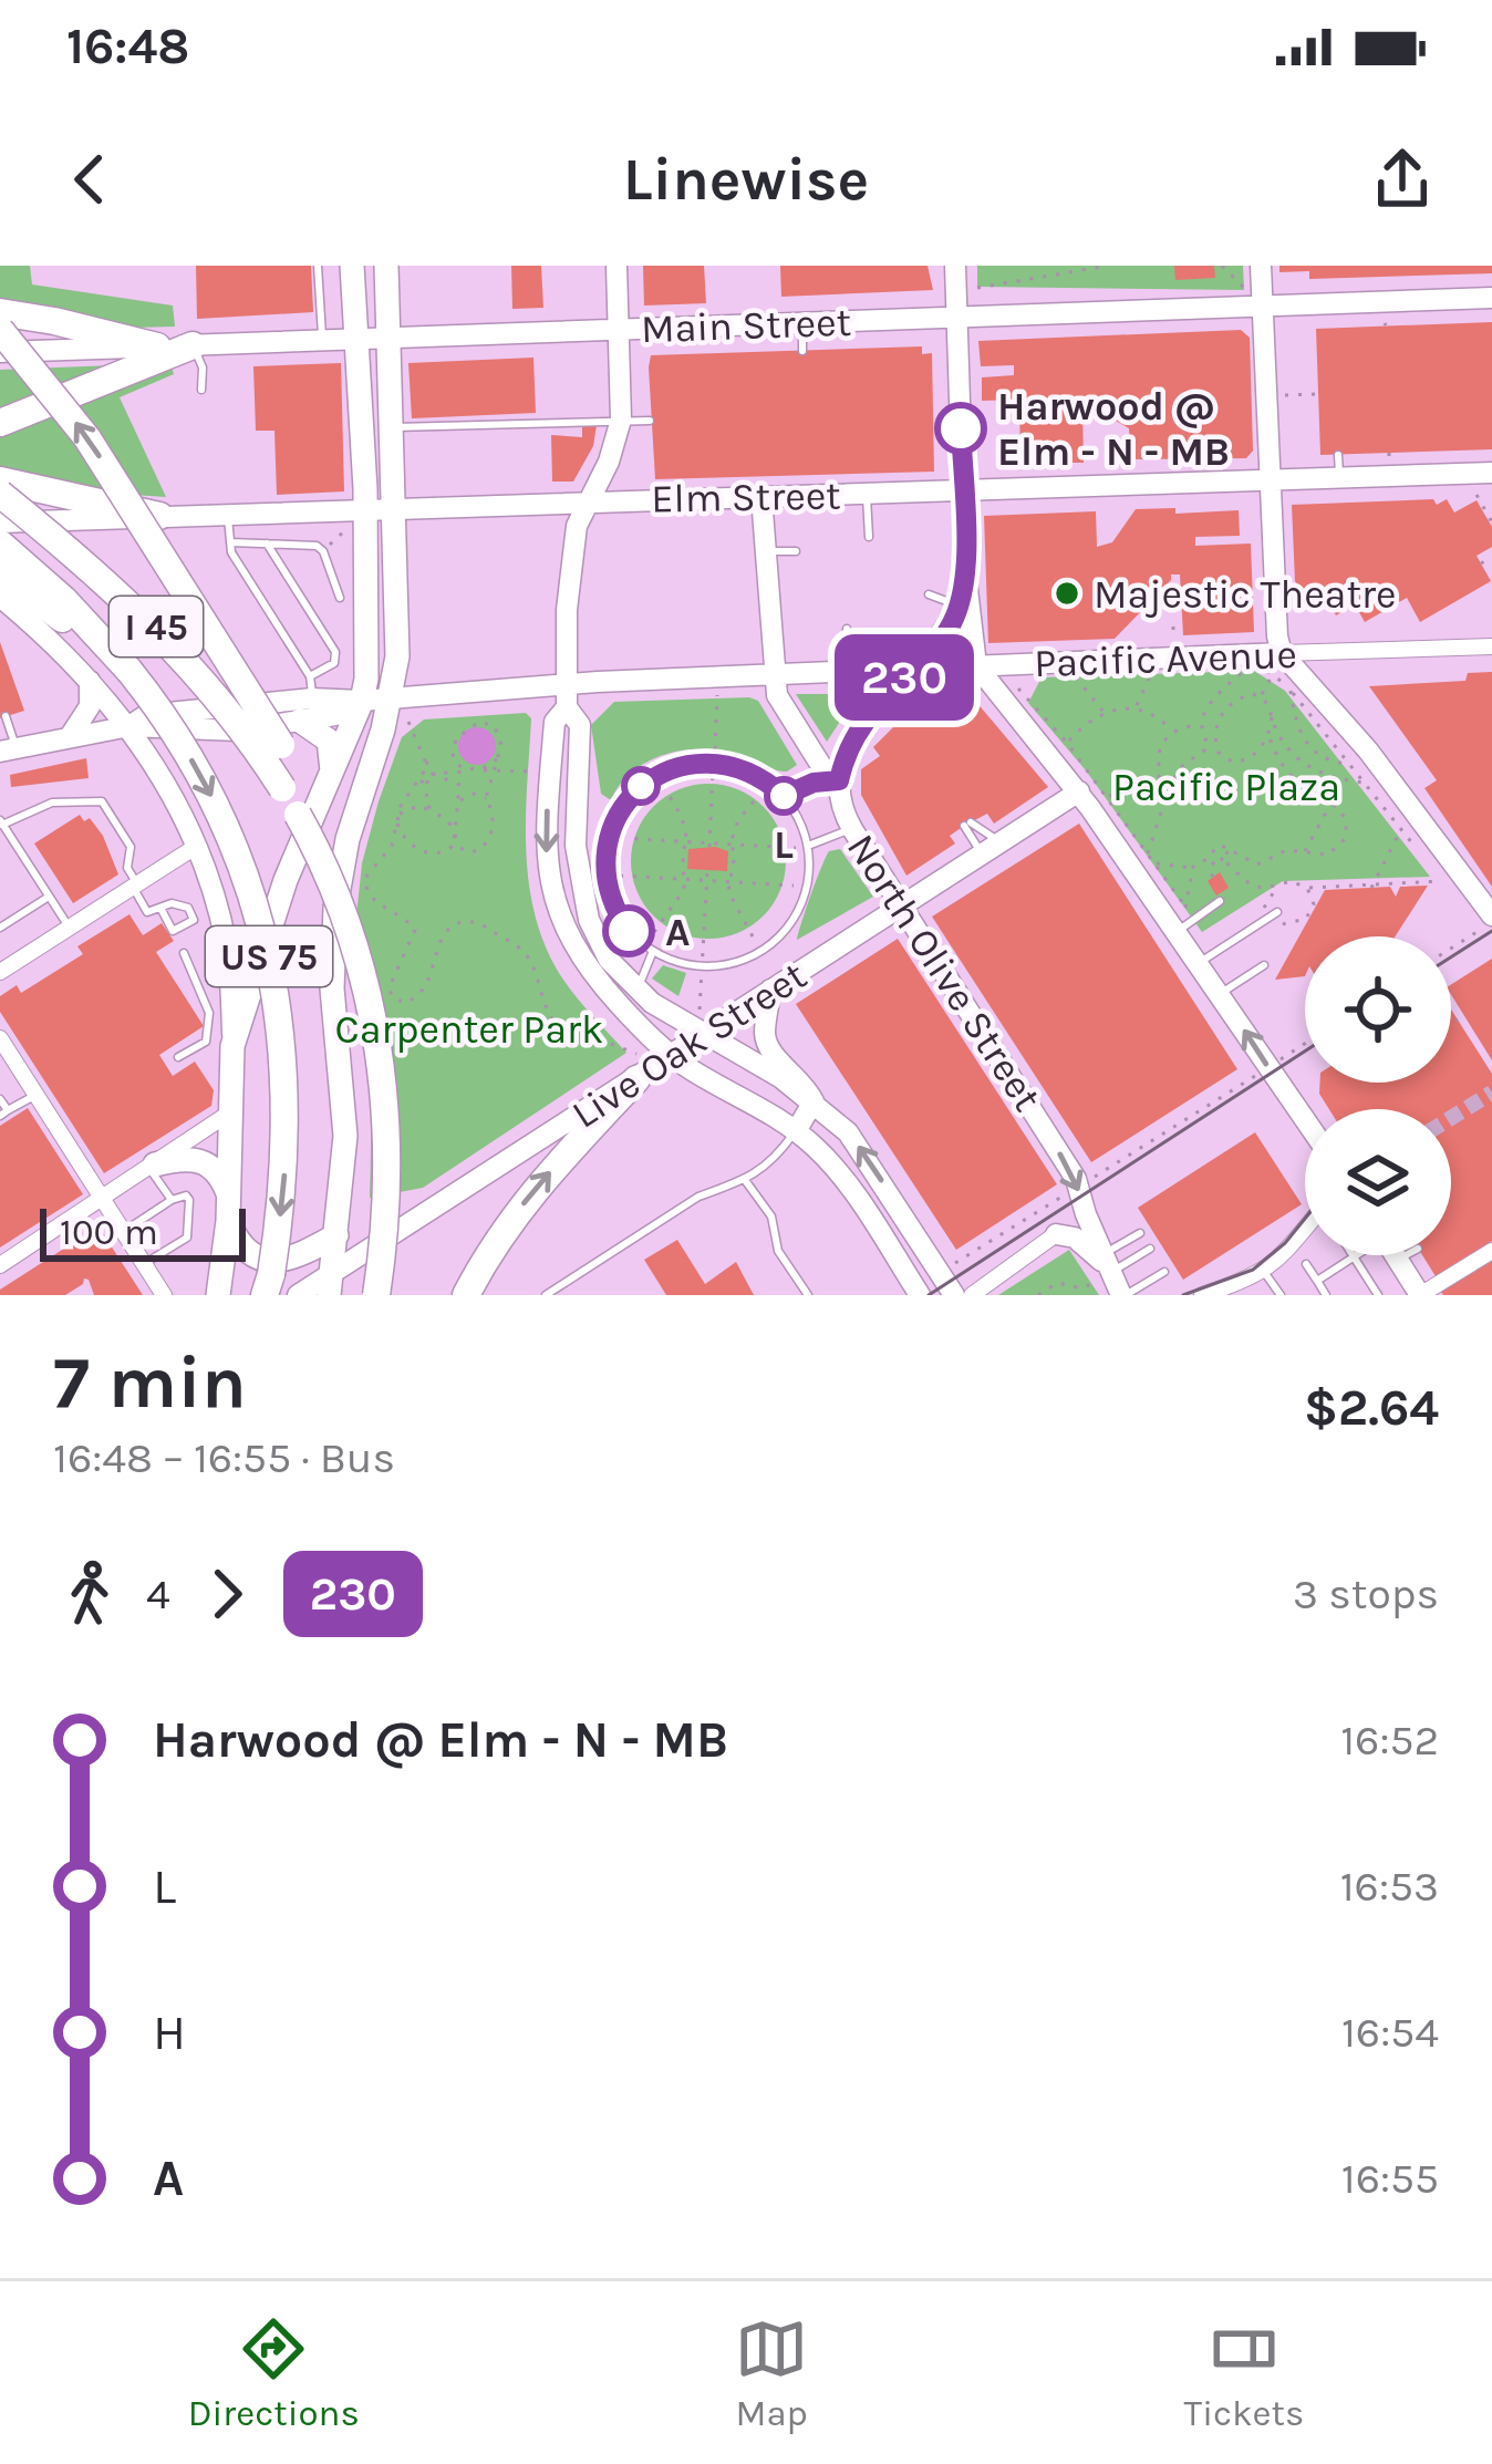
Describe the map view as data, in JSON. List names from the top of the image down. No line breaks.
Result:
{"streets":{"highway":["I 45","US 75"],"main road":["Main Street","Elm Street","Pacific Avenue","North Olive Street","Live Oak Street"]},"crossings":[["Elm Street","North Olive Street"],["Pacific Avenue","North Olive Street"],["North Olive Street","Live Oak Street"]],"parks":["Pacific Plaza","Carpenter Park"],"places":["Harwood @ Elm - N - MB","Majestic Theatre","L","A"],"lines":["bus line 230"],"scale_bar":"100 m","page":{"status":"16:48","header":"Linewise","on_map":"230","scale":"100 m","heading":["7 min","16:48 – 16:55 · Bus","$2.64"],"legs":["4","230","3 stops"],"list":[{"name":"Harwood @ Elm - N - MB","value":"16:52"},{"name":"L","value":"16:53"},{"name":"H","value":"16:54"},{"name":"A","value":"16:55"}],"tabs":["Directions","Map","Tickets"]}}
